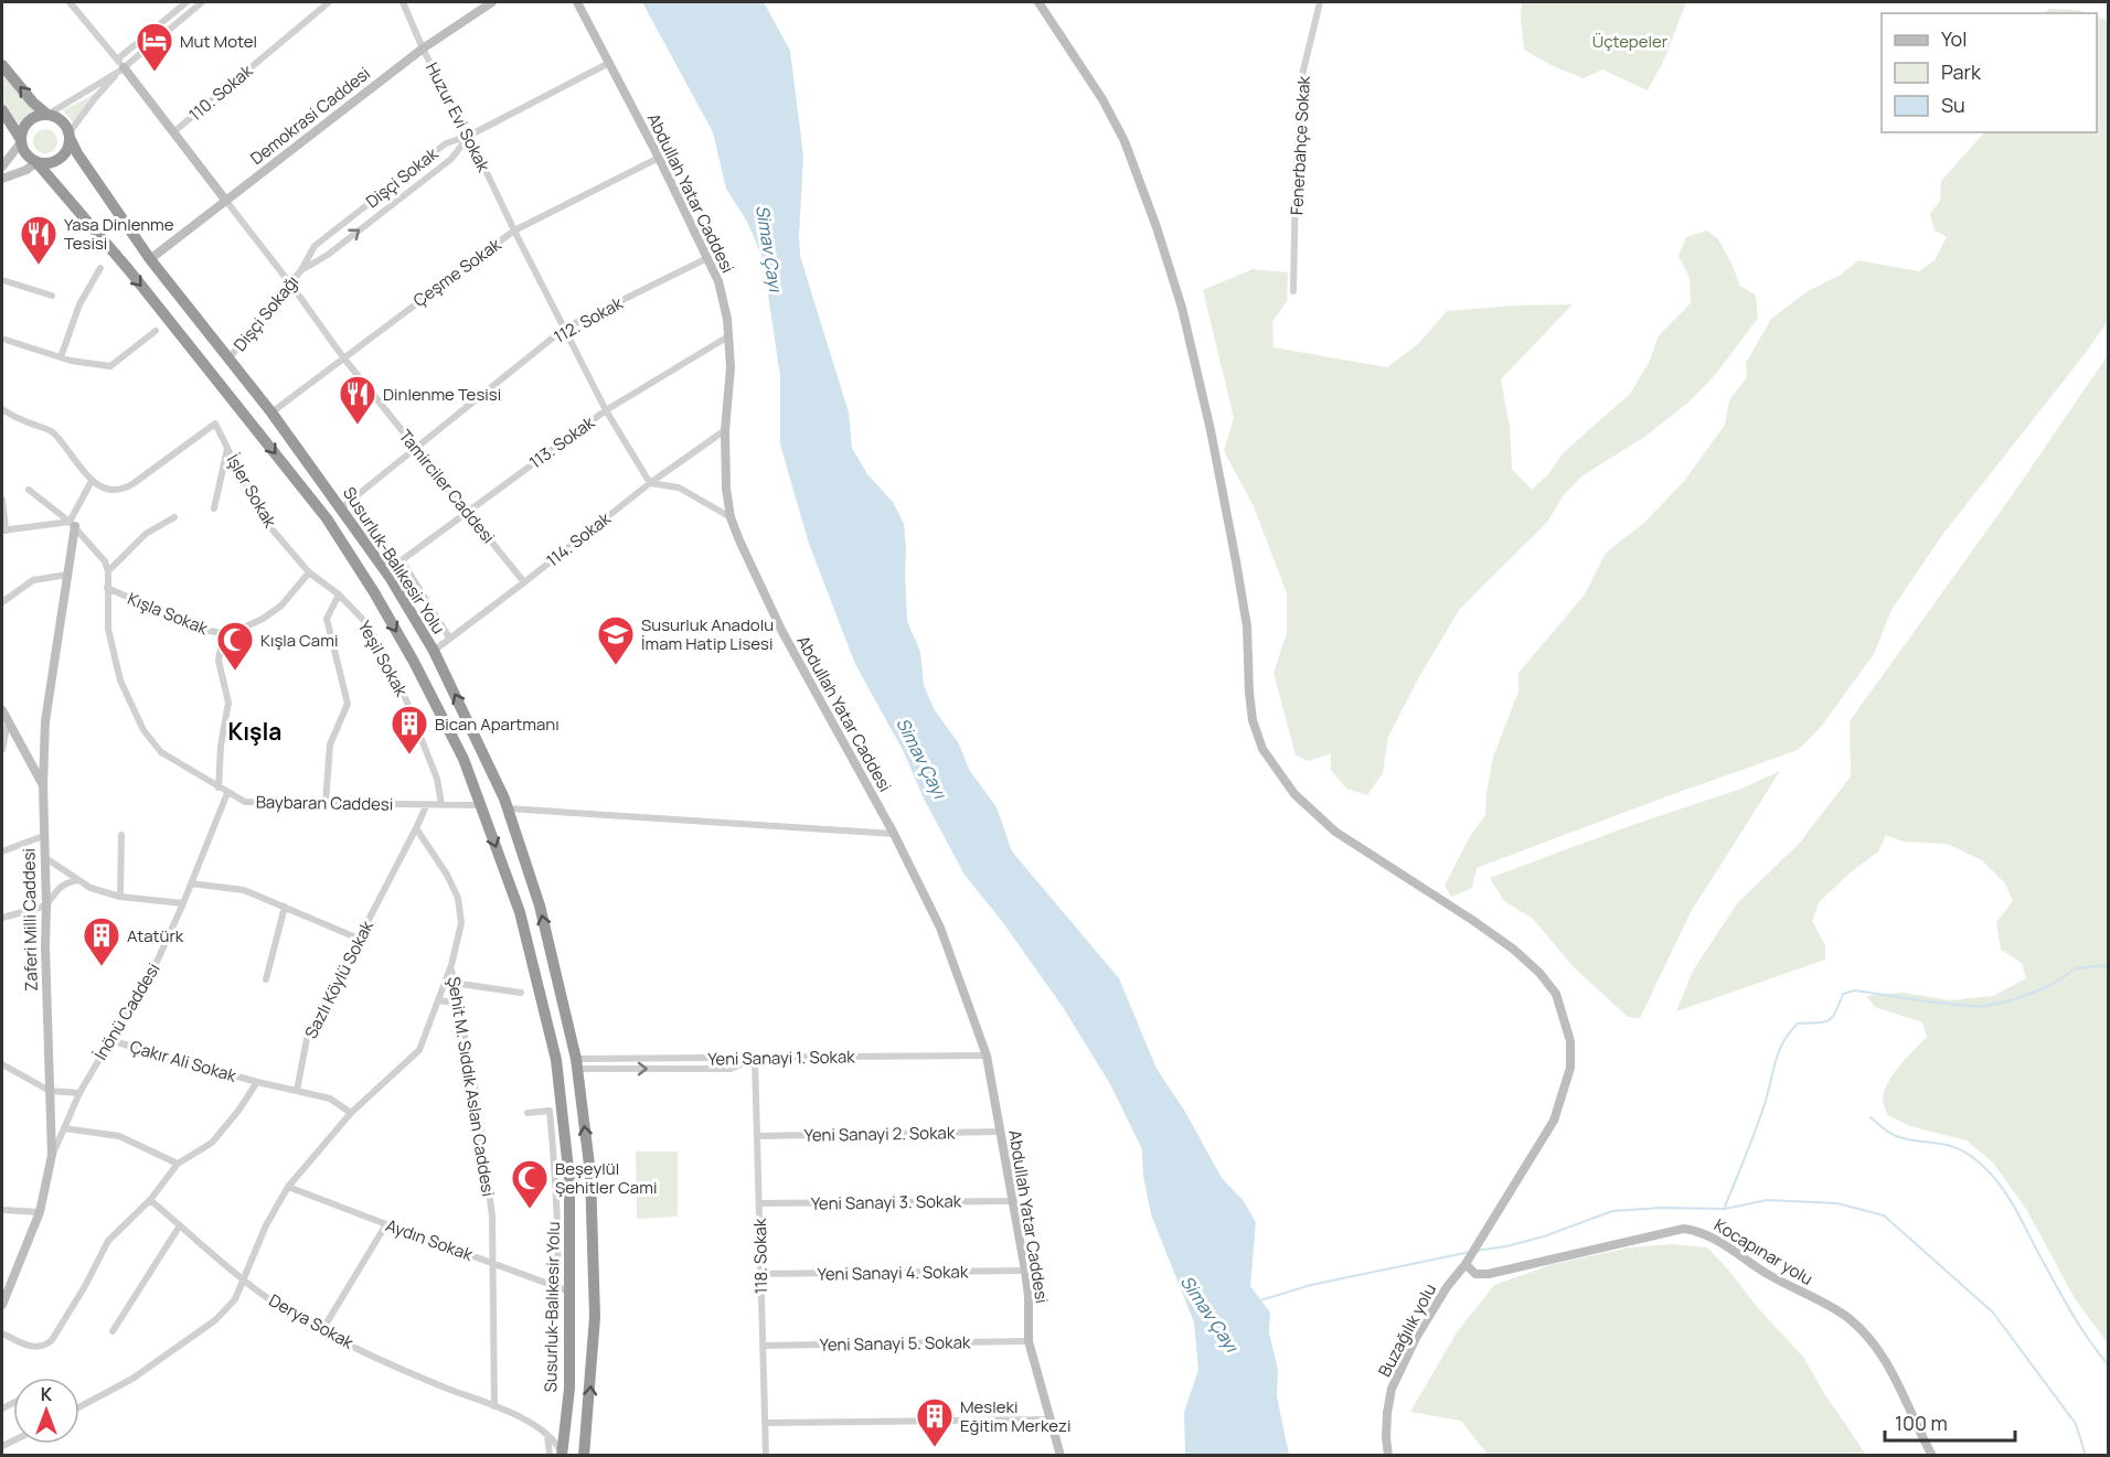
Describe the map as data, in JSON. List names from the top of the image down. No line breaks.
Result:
{"streets":{"highway":["Susurluk-Balıkesir Yolu"],"street":["110. Sokak","Demokrasi Caddesi","Huzur Evi Sokak","Fenerbahçe Sokak","Dişçi Sokak","Abdullah Yatar Caddesi","Çeşme Sokak","Dişçi Sokağı","112. Sokak","113. Sokak","Tamirciler Caddesi","İşler Sokak","114. Sokak","Kışla Sokak","Yeşil Sokak","Baybaran Caddesi","Zaferi Milli Caddesi","Sazlı Köylü Sokak","İnönü Caddesi","Yeni Sanayi 1. Sokak","Çakır Ali Sokak","Şehit M. Sıddık Aslan Caddesi","Yeni Sanayi 2. Sokak","Yeni Sanayi 3. Sokak","Aydın Sokak","Kocapınar yolu","118. Sokak","Yeni Sanayi 4. Sokak","Derya Sokak","Buzağılık yolu","Yeni Sanayi 5. Sokak"]},"crossings":[["Demokrasi Caddesi","Huzur Evi Sokak"],["Demokrasi Caddesi","Tamirciler Caddesi"],["Demokrasi Caddesi","Susurluk-Balıkesir Yolu"],["Huzur Evi Sokak","Dişçi Sokak"],["Huzur Evi Sokak","Çeşme Sokak"],["Huzur Evi Sokak","112. Sokak"],["Huzur Evi Sokak","113. Sokak"],["Huzur Evi Sokak","114. Sokak"],["Dişçi Sokak","Dişçi Sokağı"],["Abdullah Yatar Caddesi","Çeşme Sokak"],["Abdullah Yatar Caddesi","112. Sokak"],["Abdullah Yatar Caddesi","113. Sokak"],["Abdullah Yatar Caddesi","114. Sokak"],["Abdullah Yatar Caddesi","Yeni Sanayi 1. Sokak"],["Abdullah Yatar Caddesi","Yeni Sanayi 2. Sokak"],["Abdullah Yatar Caddesi","Yeni Sanayi 3. Sokak"],["Abdullah Yatar Caddesi","Yeni Sanayi 4. Sokak"],["Abdullah Yatar Caddesi","Yeni Sanayi 5. Sokak"],["Çeşme Sokak","Tamirciler Caddesi"],["Çeşme Sokak","Susurluk-Balıkesir Yolu"],["Dişçi Sokağı","Tamirciler Caddesi"],["Dişçi Sokağı","Susurluk-Balıkesir Yolu"],["112. Sokak","Tamirciler Caddesi"],["112. Sokak","Susurluk-Balıkesir Yolu"],["113. Sokak","Tamirciler Caddesi"],["113. Sokak","114. Sokak"],["Tamirciler Caddesi","114. Sokak"],["İşler Sokak","Yeşil Sokak"],["114. Sokak","Susurluk-Balıkesir Yolu"],["Susurluk-Balıkesir Yolu","Baybaran Caddesi"],["Susurluk-Balıkesir Yolu","Yeni Sanayi 1. Sokak"],["Susurluk-Balıkesir Yolu","Aydın Sokak"],["Kışla Sokak","Baybaran Caddesi"],["Yeşil Sokak","Baybaran Caddesi"],["Baybaran Caddesi","Sazlı Köylü Sokak"],["Baybaran Caddesi","İnönü Caddesi"],["Zaferi Milli Caddesi","İnönü Caddesi"],["İnönü Caddesi","Çakır Ali Sokak"],["Yeni Sanayi 1. Sokak","118. Sokak"],["Şehit M. Sıddık Aslan Caddesi","Aydın Sokak"],["Şehit M. Sıddık Aslan Caddesi","Derya Sokak"],["Yeni Sanayi 2. Sokak","118. Sokak"],["Yeni Sanayi 3. Sokak","118. Sokak"],["Kocapınar yolu","Buzağılık yolu"],["118. Sokak","Yeni Sanayi 4. Sokak"],["118. Sokak","Yeni Sanayi 5. Sokak"]],"districts":["Kışla"],"water":["Simav Çayı"],"parks":["Üçtepeler"],"places":{"hotel":["Mut Motel"],"restaurant":["Yasa Dinlenme Tesisi","Dinlenme Tesisi"],"school or university":["Susurluk Anadolu İmam Hatip Lisesi"],"mosque":["Kışla Cami","Beşeylül Şehitler Cami"],"building":["Bican Apartmanı","Atatürk","Mesleki Eğitim Merkezi"]},"legend":["Yol","Park","Su"],"scale_bar":"100 m","north":"top"}
